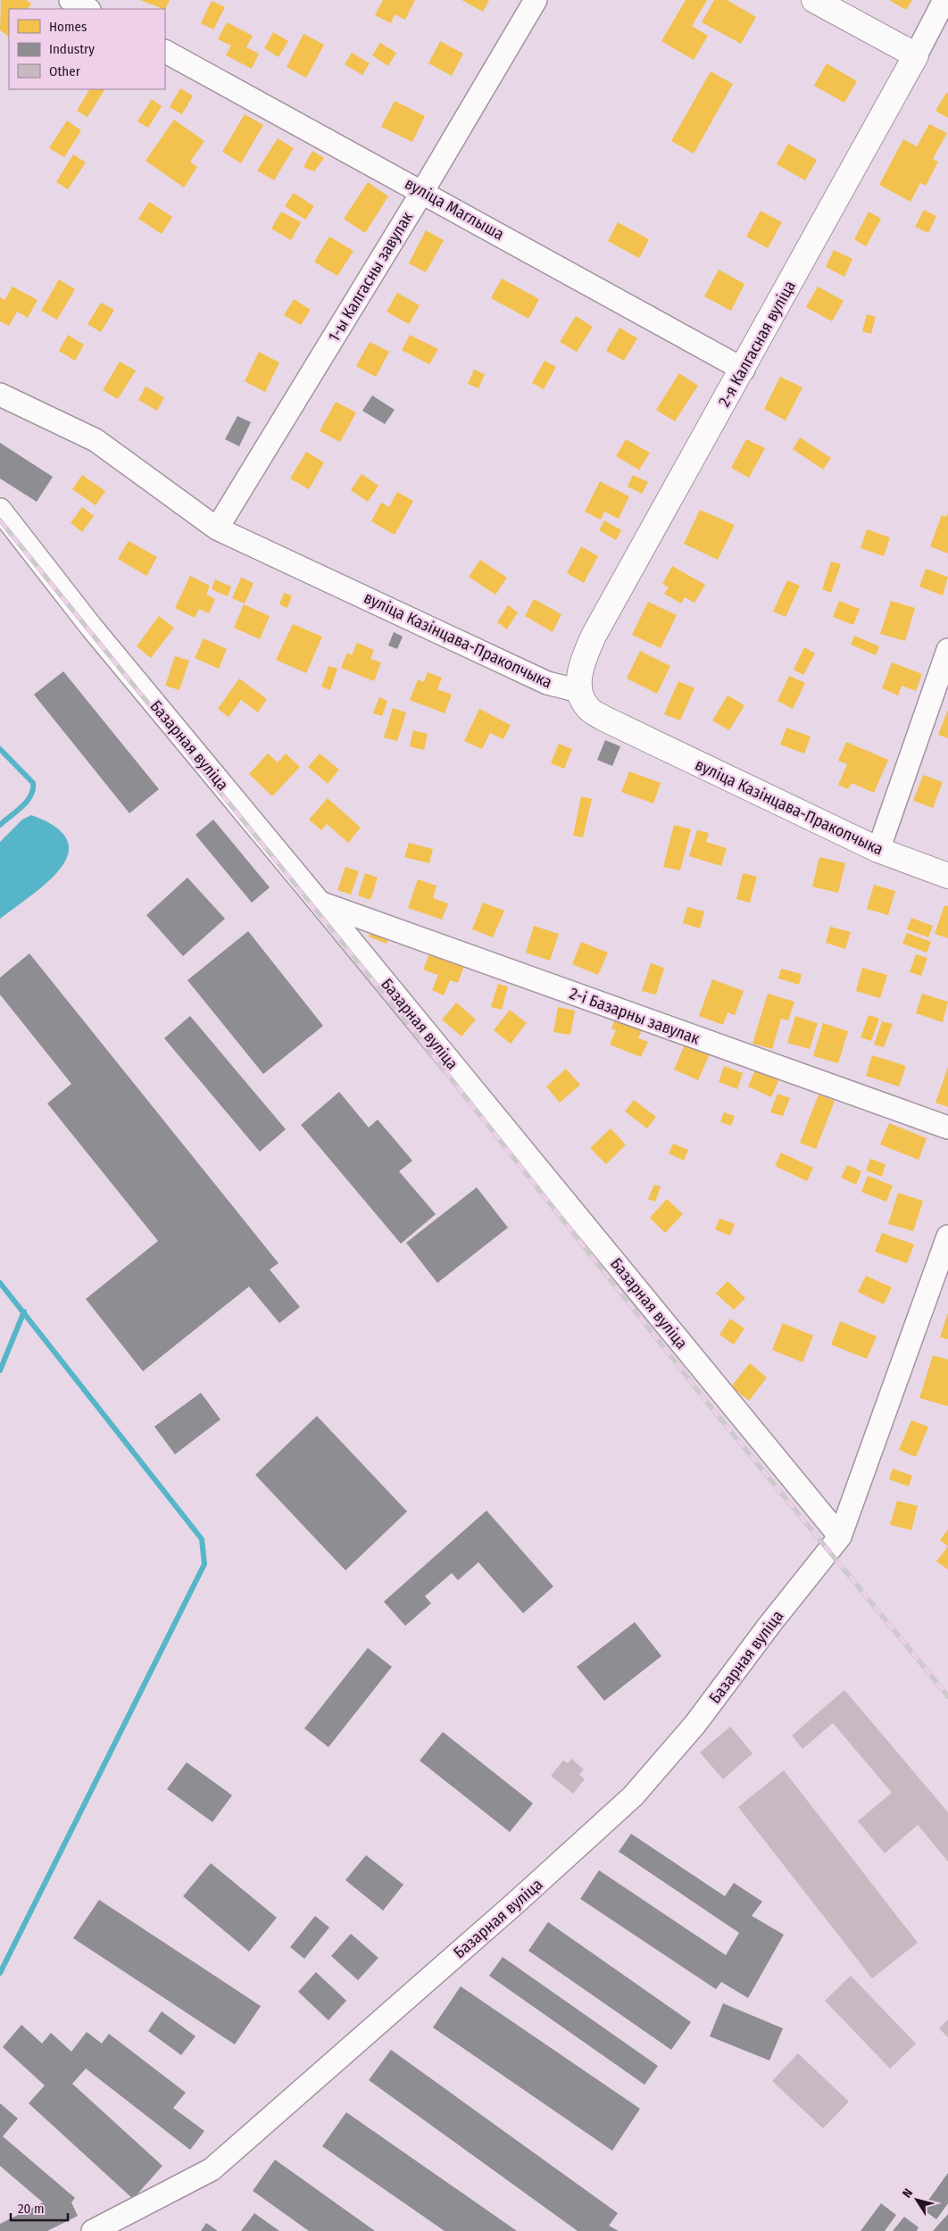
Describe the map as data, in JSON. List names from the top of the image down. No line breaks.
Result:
{"streets":{"street":["вуліца Маглыша","1-ы Калгасны завулак","2-я Калгасная вуліца","вуліца Казінцава-Пракопчыка","Базарная вуліца","2-і Базарны завулак"]},"crossings":[["вуліца Маглыша","1-ы Калгасны завулак"],["вуліца Маглыша","2-я Калгасная вуліца"],["1-ы Калгасны завулак","вуліца Казінцава-Пракопчыка"],["2-я Калгасная вуліца","вуліца Казінцава-Пракопчыка"],["Базарная вуліца","2-і Базарны завулак"]],"legend":["Homes","Industry","Other"],"scale_bar":"20 m","north":"top left"}
